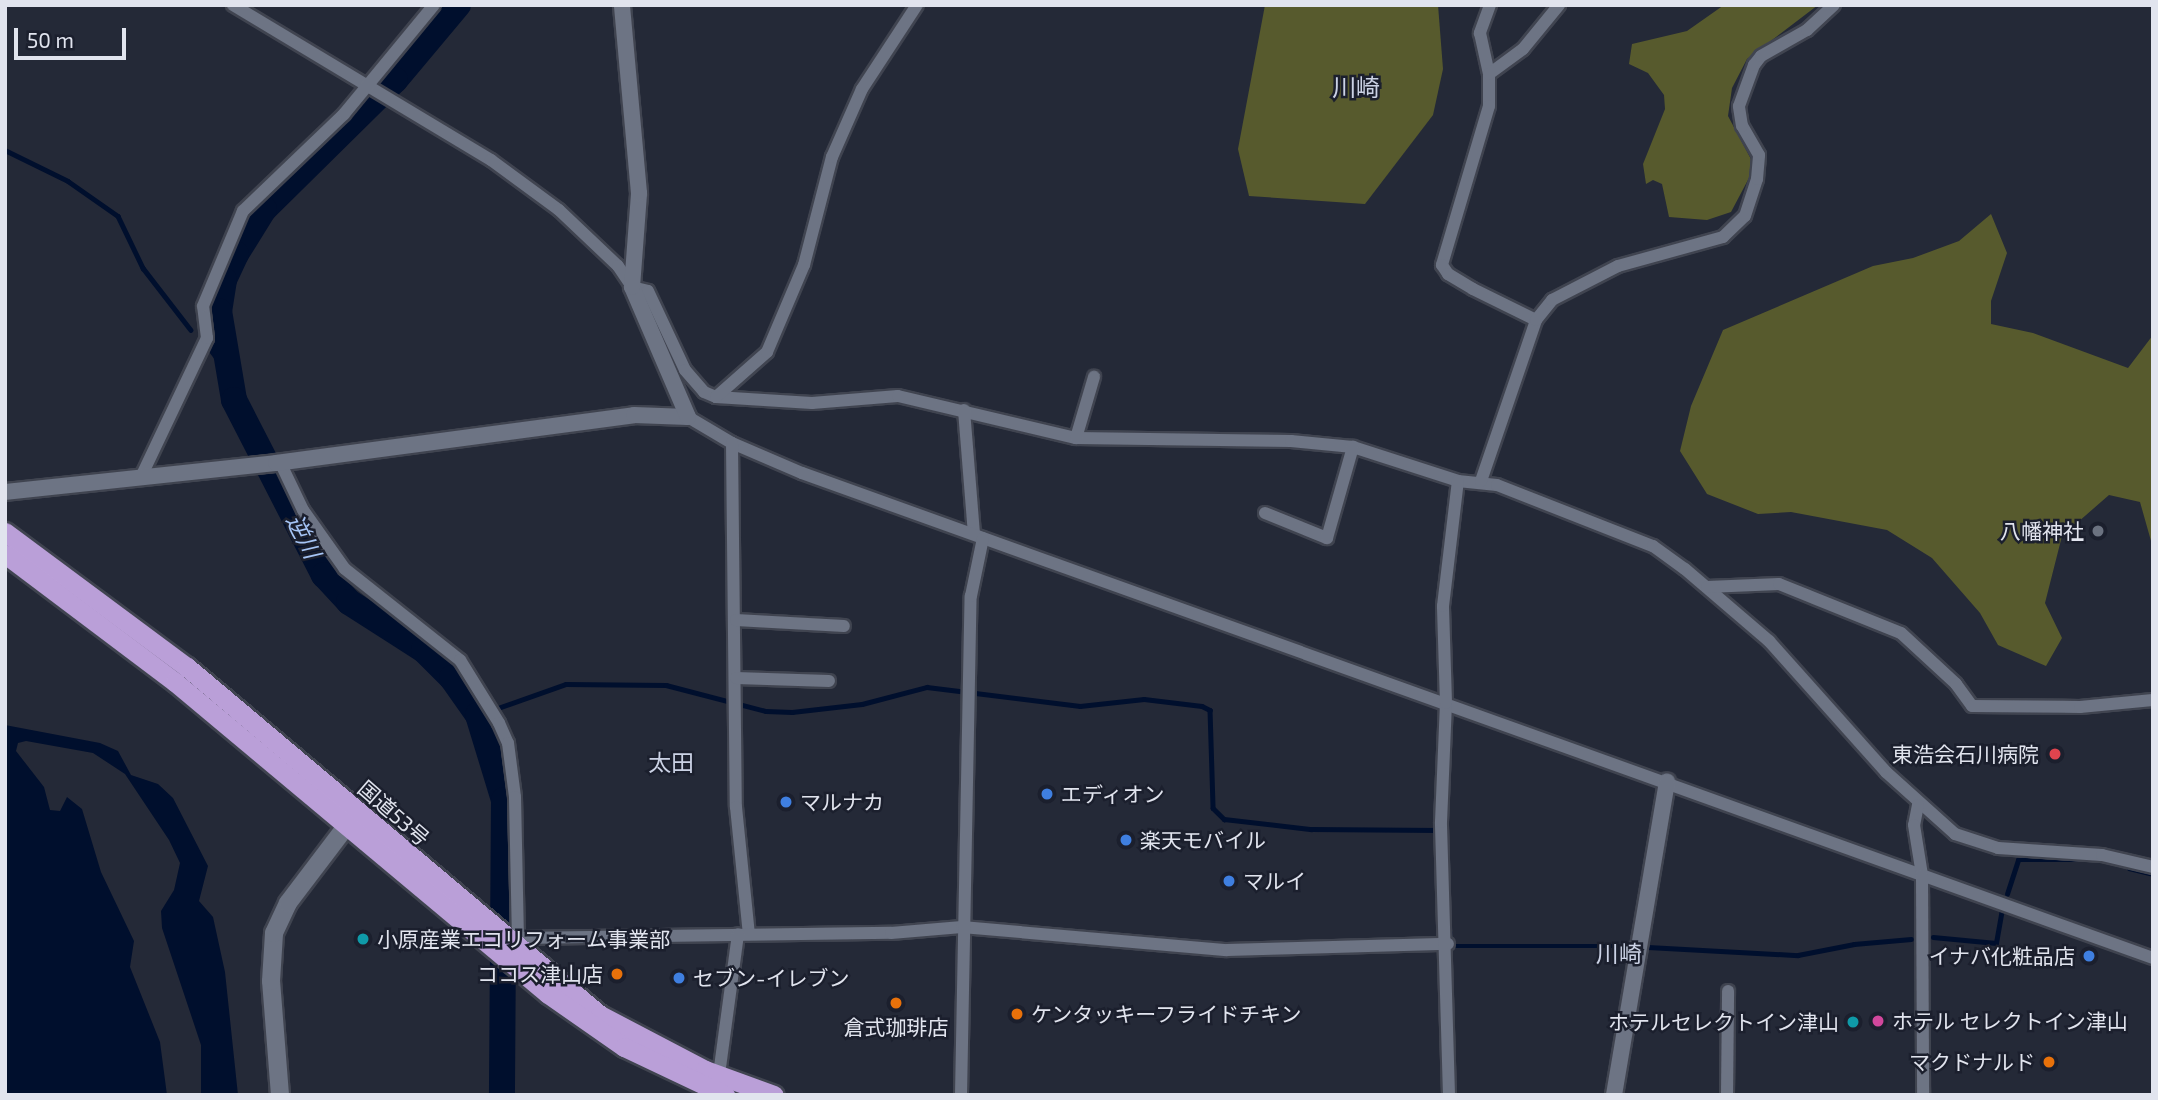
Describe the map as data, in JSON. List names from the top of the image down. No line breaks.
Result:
{"streets":{"highway":["国道53号"]},"districts":["川崎","太田","川崎"],"water":["逆川"],"places":["八幡神社","東浩会石川病院","エディオン","マルナカ","楽天モバイル","マルイ","小原産業エコリフォーム事業部","イナバ化粧品店","ココス津山店","セブン-イレブン","倉式珈琲店","ケンタッキーフライドチキン","ホテル セレクトイン津山","ホテルセレクトイン津山","マクドナルド"],"scale_bar":"50 m"}
